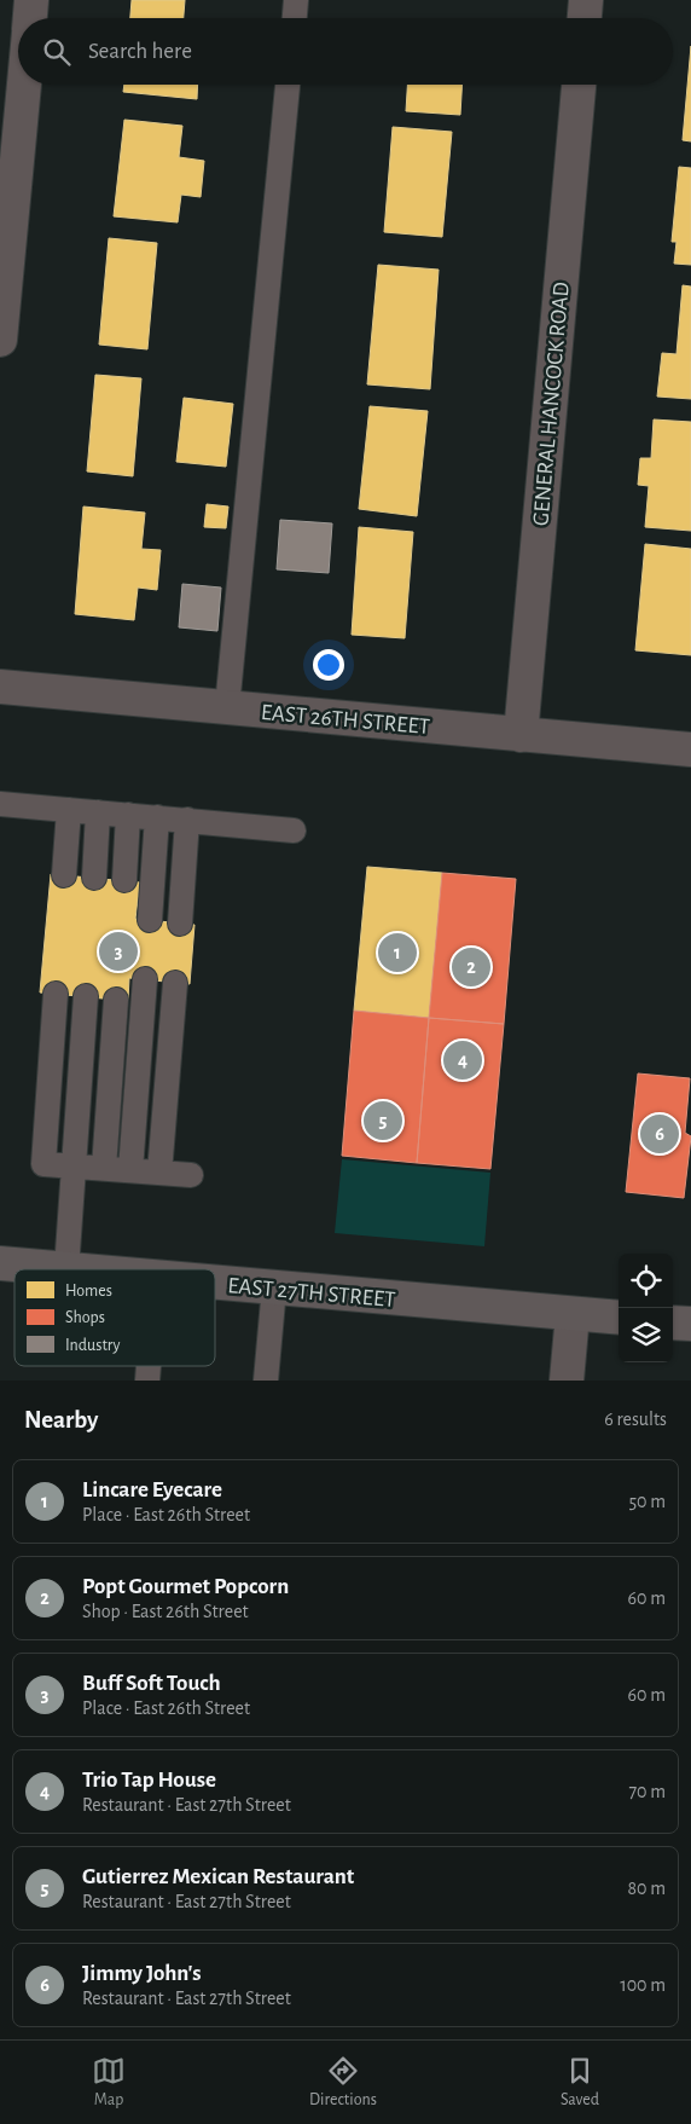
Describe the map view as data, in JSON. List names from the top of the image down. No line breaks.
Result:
{"streets":{"main road":["EAST 27TH STREET"],"street":["GENERAL HANCOCK ROAD","EAST 26TH STREET"]},"crossings":[["GENERAL HANCOCK ROAD","EAST 26TH STREET"]],"legend":["Homes","Shops","Industry"],"page":{"search":"Search here","pins":["3","1","2","4","5","6"],"heading":["Nearby","6 results"],"list":[{"mark":"1","name":"Lincare Eyecare","note":"Place · East 26th Street","value":"50 m"},{"mark":"2","name":"Popt Gourmet Popcorn","note":"Shop · East 26th Street","value":"60 m"},{"mark":"3","name":"Buff Soft Touch","note":"Place · East 26th Street","value":"60 m"},{"mark":"4","name":"Trio Tap House","note":"Restaurant · East 27th Street","value":"70 m"},{"mark":"5","name":"Gutierrez Mexican Restaurant","note":"Restaurant · East 27th Street","value":"80 m"},{"mark":"6","name":"Jimmy John's","note":"Restaurant · East 27th Street","value":"100 m"}],"nav":["Map","Directions","Saved"]}}
